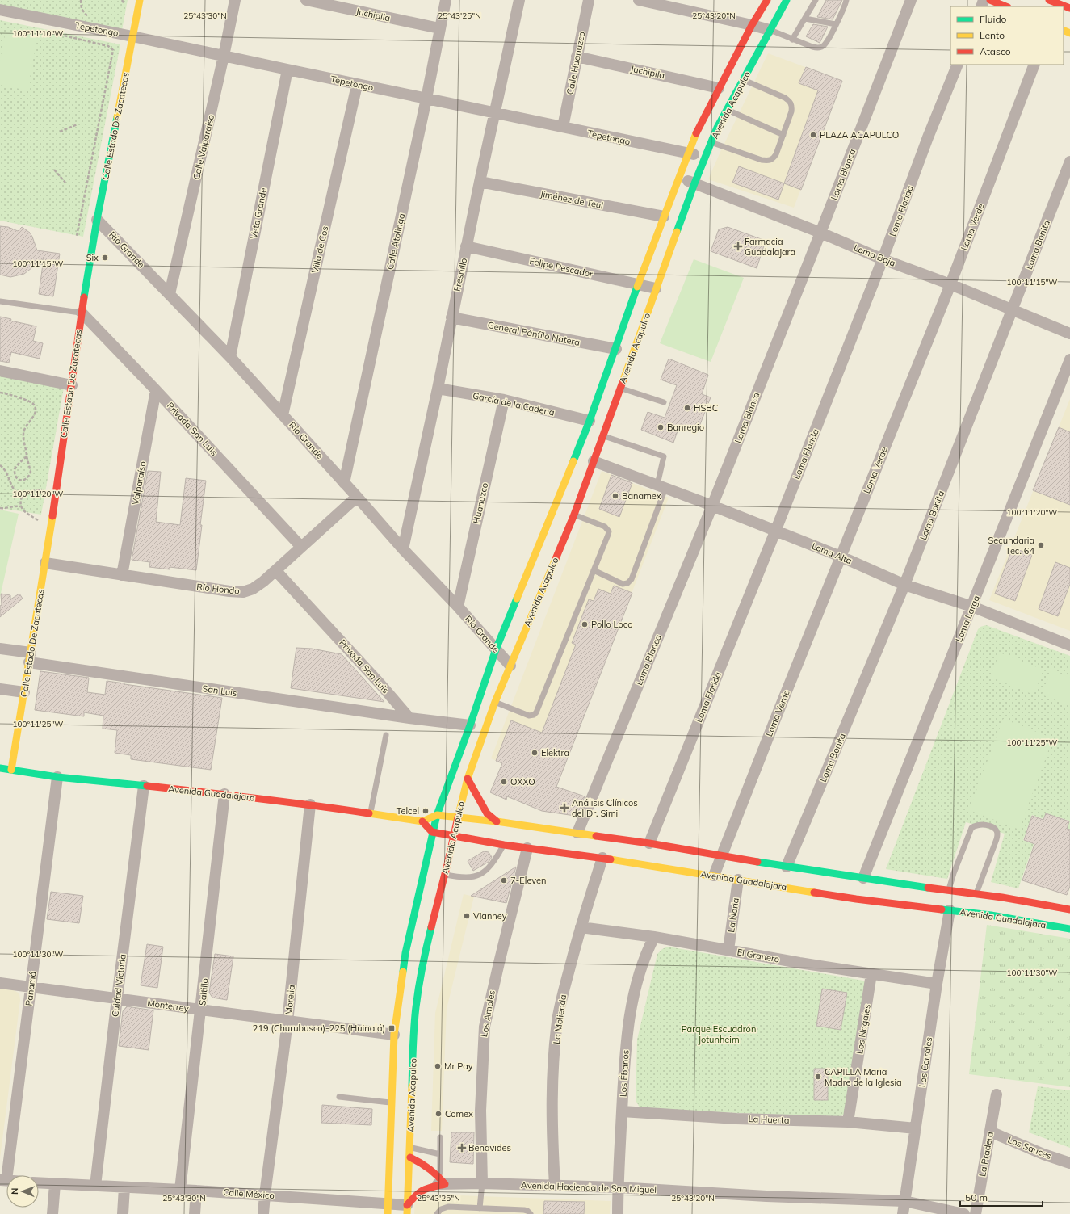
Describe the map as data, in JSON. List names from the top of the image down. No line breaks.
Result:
{"streets":{"main road":["Avenida Acapulco","Calle Estado De Zacatecas","Avenida Guadalajara"],"street":["Juchipila","Tepetongo","Calle Huanuzco","Calle Valparaíso","Loma Blanca","Jiménez de Teul","Loma Florida","Veta Grande","Loma Verde","Calle Atolinga","Loma Bonita","Río Grande","Villa de Cos","Loma Baja","Felipe Pescador","Fresnillo","General Pánfilo Natera","García de la Cadena","Privada San Luis","Valparaíso","Huanuzco","Loma Alta","Río Hondo","Loma Larga","San Luis","La Noria","El Granero","Cuidad Victoria","Panamá","Saltillo","Morelia","Monterrey","Los Amoles","La Molienda","Los Nogales","Los Corrales","Los Ébanos","La Huerta","Los Sauces","La Pradera","Avenida Hacienda de San Miguel","Calle México"]},"crossings":[["Juchipila","Calle Huanuzco"],["Juchipila","Avenida Acapulco"],["Juchipila","Calle Atolinga"],["Tepetongo","Calle Huanuzco"],["Tepetongo","Avenida Acapulco"],["Tepetongo","Calle Estado De Zacatecas"],["Tepetongo","Calle Valparaíso"],["Tepetongo","Veta Grande"],["Tepetongo","Calle Atolinga"],["Tepetongo","Villa de Cos"],["Tepetongo","Fresnillo"],["Avenida Acapulco","Jiménez de Teul"],["Avenida Acapulco","Río Grande"],["Avenida Acapulco","Loma Baja"],["Avenida Acapulco","Felipe Pescador"],["Avenida Acapulco","General Pánfilo Natera"],["Avenida Acapulco","García de la Cadena"],["Avenida Acapulco","Loma Alta"],["Avenida Acapulco","Avenida Guadalajara"],["Avenida Acapulco","Monterrey"],["Avenida Acapulco","Avenida Hacienda de San Miguel"],["Avenida Acapulco","Calle México"],["Calle Estado De Zacatecas","Río Grande"],["Calle Estado De Zacatecas","Privada San Luis"],["Calle Estado De Zacatecas","Río Hondo"],["Calle Estado De Zacatecas","San Luis"],["Calle Estado De Zacatecas","Avenida Guadalajara"],["Calle Valparaíso","Río Grande"],["Loma Blanca","Loma Baja"],["Loma Blanca","Loma Alta"],["Jiménez de Teul","Fresnillo"],["Loma Florida","Loma Baja"],["Loma Florida","Loma Alta"],["Veta Grande","Río Grande"],["Loma Verde","Loma Baja"],["Loma Verde","Loma Alta"],["Loma Verde","Avenida Guadalajara"],["Calle Atolinga","Río Grande"],["Loma Bonita","Loma Baja"],["Loma Bonita","Loma Alta"],["Río Grande","Villa de Cos"],["Río Grande","Fresnillo"],["Río Grande","Huanuzco"],["Río Grande","Río Hondo"],["Felipe Pescador","Fresnillo"],["Fresnillo","General Pánfilo Natera"],["Fresnillo","García de la Cadena"],["García de la Cadena","Huanuzco"],["Privada San Luis","Valparaíso"],["Privada San Luis","Río Hondo"],["Privada San Luis","San Luis"],["Valparaíso","Río Hondo"],["Loma Alta","Loma Larga"],["Avenida Guadalajara","La Noria"],["Avenida Guadalajara","Cuidad Victoria"],["Avenida Guadalajara","Panamá"],["Avenida Guadalajara","Saltillo"],["Avenida Guadalajara","Morelia"],["Avenida Guadalajara","Los Amoles"],["Avenida Guadalajara","La Molienda"],["Avenida Guadalajara","Los Corrales"],["La Noria","El Granero"],["El Granero","La Molienda"],["El Granero","Los Nogales"],["El Granero","Los Corrales"],["El Granero","Los Ébanos"],["Cuidad Victoria","Monterrey"],["Cuidad Victoria","Calle México"],["Panamá","Monterrey"],["Saltillo","Monterrey"],["Saltillo","Calle México"],["Morelia","Monterrey"],["Morelia","Calle México"],["Los Amoles","Avenida Hacienda de San Miguel"],["La Molienda","Avenida Hacienda de San Miguel"],["Los Nogales","La Huerta"],["Los Corrales","La Huerta"],["Los Corrales","Avenida Hacienda de San Miguel"],["Los Ébanos","La Huerta"],["Los Ébanos","Avenida Hacienda de San Miguel"],["Los Sauces","La Pradera"]],"parks":["Parque Escuadrón Jotunheim"],"places":{"other":["PLAZA ACAPULCO","Six","HSBC","Banregio","Banamex","Secundaria Tec. 64","Pollo Loco","Elektra","OXXO","Telcel","7-Eleven","Vianney","Mr Pay","CAPILLA Maria Madre de la Iglesia","Comex"],"health":["Farmacia Guadalajara","Análisis Clínicos del Dr. Simi","Benavides"],"transit":["219 (Churubusco)-225 (Huinalá)"]},"legend":["Fluido","Lento","Atasco"],"scale_bar":"50 m","north":"left","coordinates":["25°43'30\"N","25°43'25\"N","25°43'20\"N","100°11'10\"W","100°11'15\"W","100°11'20\"W","100°11'25\"W","100°11'30\"W"]}
